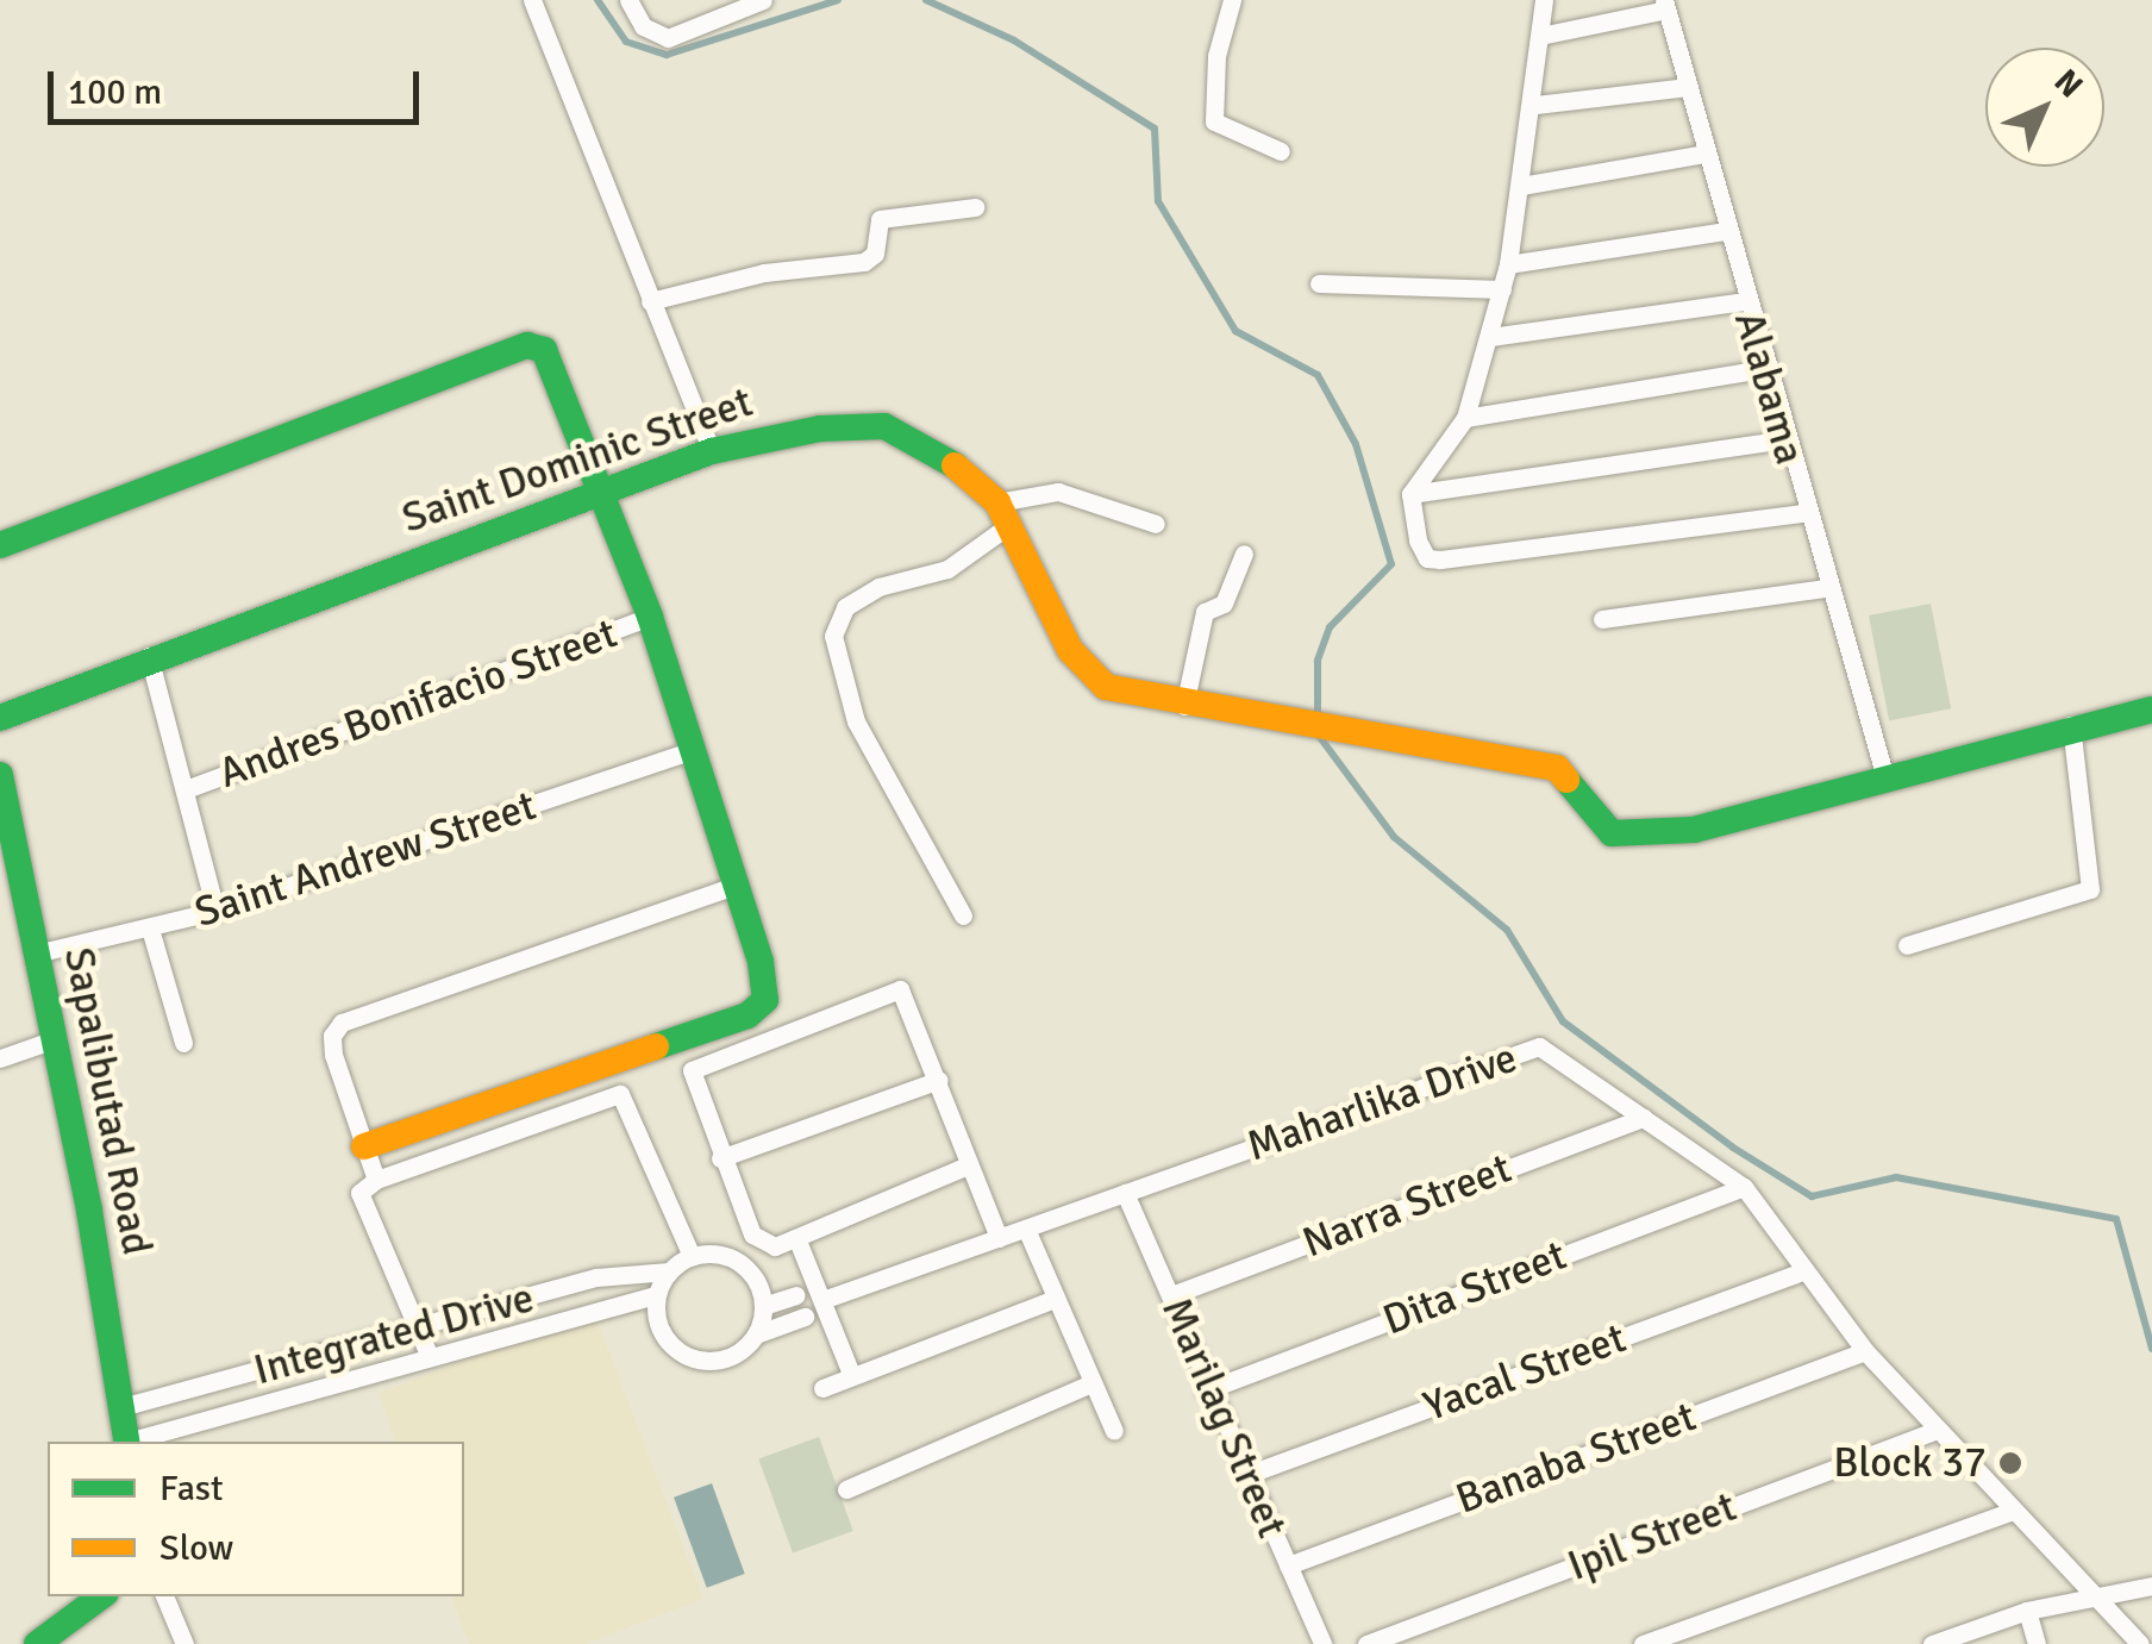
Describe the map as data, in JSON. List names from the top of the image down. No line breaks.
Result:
{"streets":{"street":["Alabama","Saint Dominic Street","Andres Bonifacio Street","Saint Andrew Street","Sapalibutad Road","Maharlika Drive","Narra Street","Dita Street","Integrated Drive","Yacal Street","Marilag Street","Banaba Street","Ipil Street"]},"crossings":[["Alabama","Saint Dominic Street"],["Saint Andrew Street","Sapalibutad Road"],["Sapalibutad Road","Integrated Drive"],["Maharlika Drive","Narra Street"],["Maharlika Drive","Dita Street"],["Maharlika Drive","Yacal Street"],["Maharlika Drive","Marilag Street"],["Maharlika Drive","Banaba Street"],["Maharlika Drive","Ipil Street"],["Narra Street","Marilag Street"],["Dita Street","Marilag Street"],["Yacal Street","Marilag Street"],["Marilag Street","Banaba Street"]],"places":["Block 37"],"legend":["Fast","Slow"],"scale_bar":"100 m","north":"top right"}
